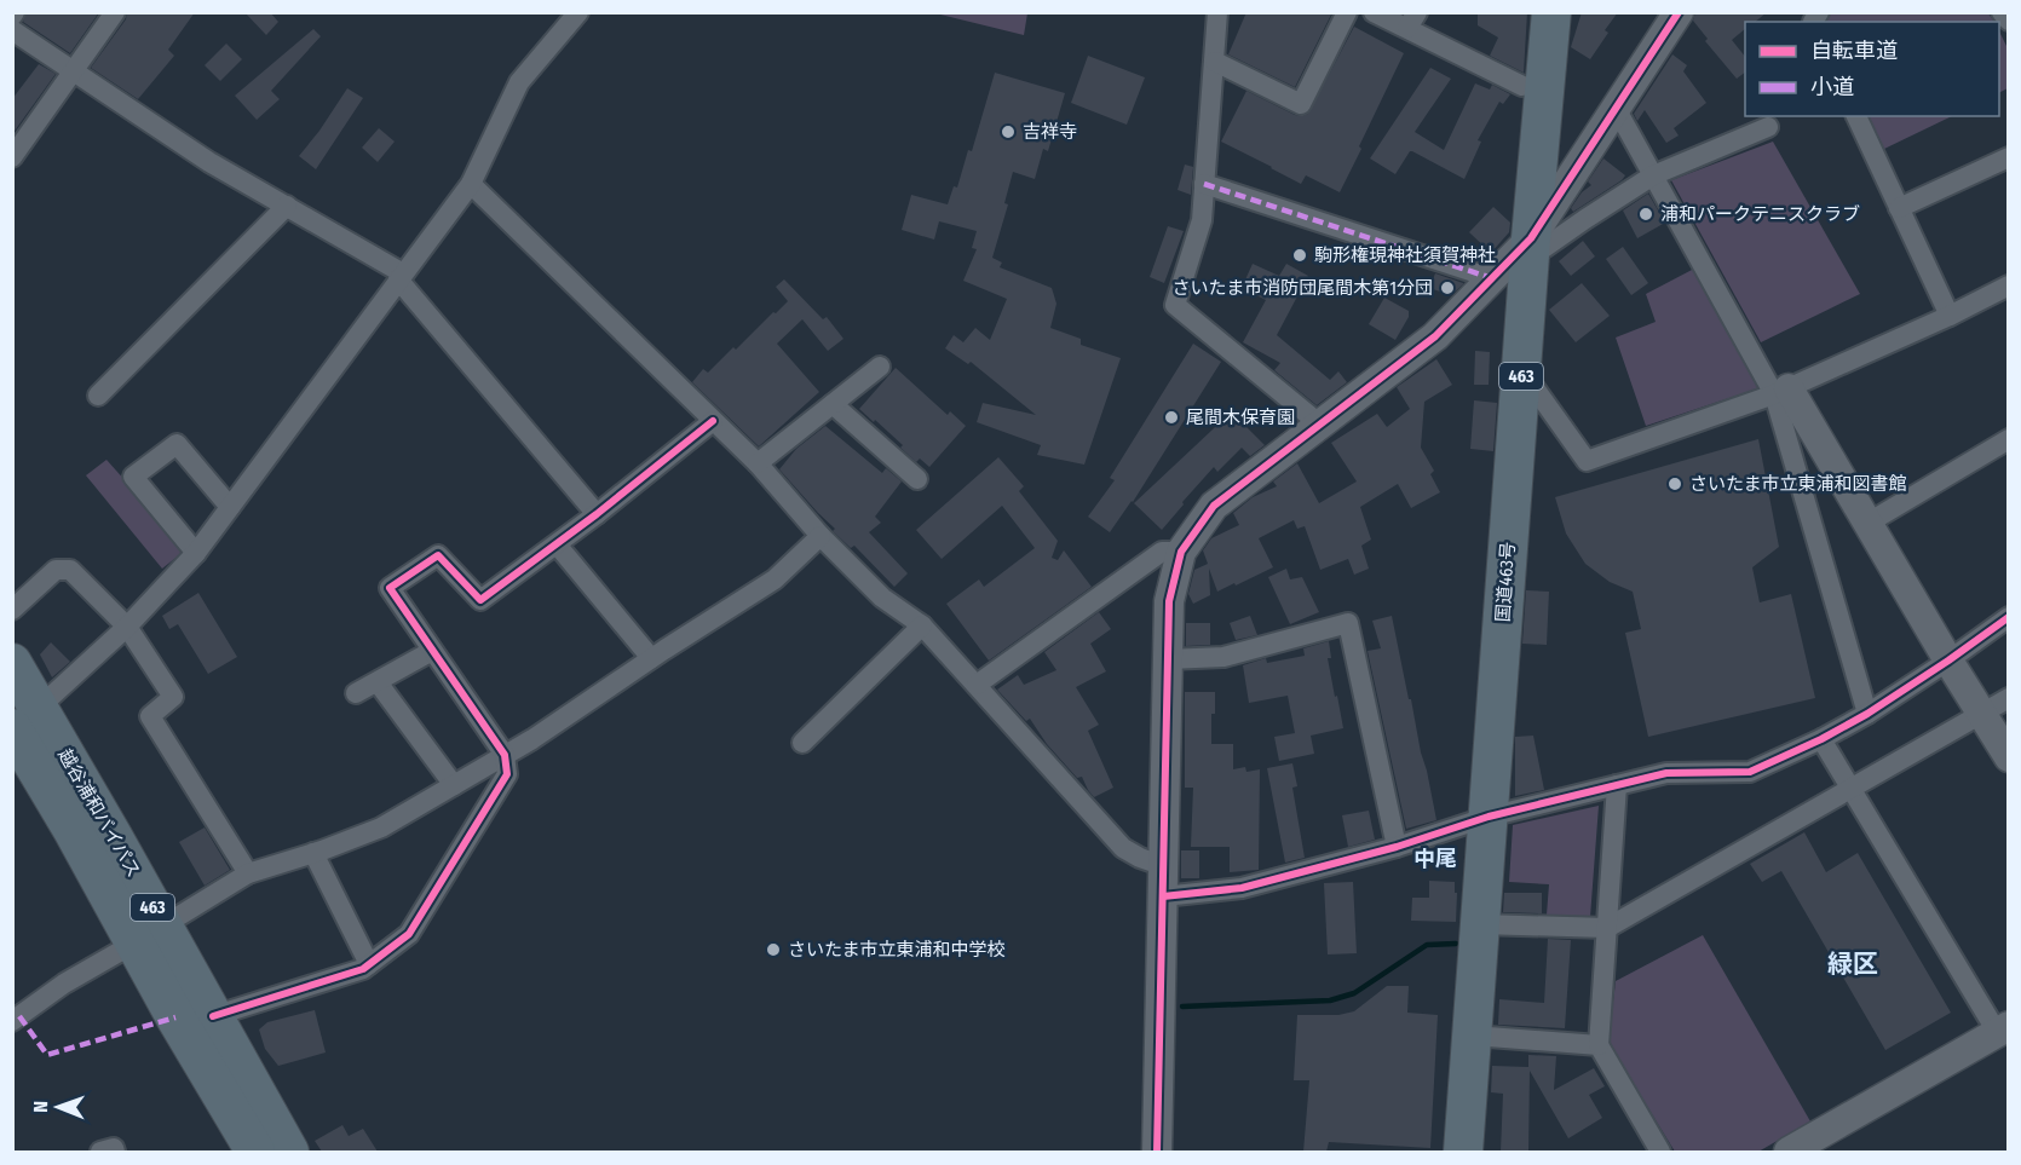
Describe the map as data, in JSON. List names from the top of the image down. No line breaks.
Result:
{"streets":{"highway":["463","国道463号","越谷浦和バイパス"]},"districts":["中尾","緑区"],"places":["吉祥寺","浦和パークテニスクラブ","駒形権現神社須賀神社","さいたま市消防団尾間木第1分団","尾間木保育園","さいたま市立東浦和図書館","さいたま市立東浦和中学校"],"legend":["自転車道","小道"],"north":"left"}
